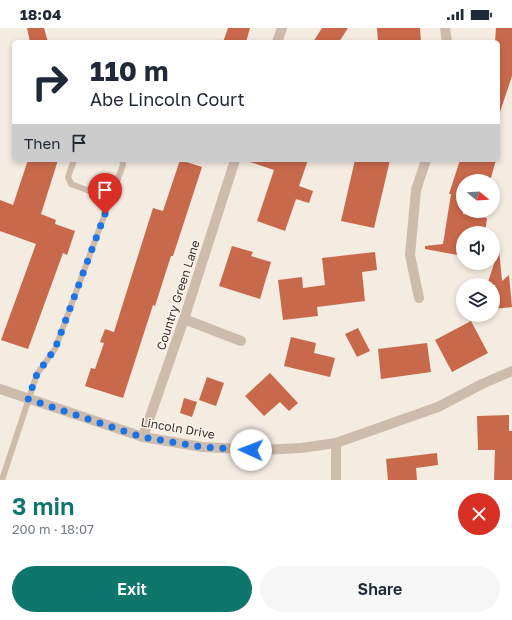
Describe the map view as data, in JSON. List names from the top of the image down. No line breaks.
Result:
{"streets":{"street":["Country Green Lane","Lincoln Drive"]},"crossings":[["Country Green Lane","Lincoln Drive"]],"north":"right","page":{"status":"18:04","turn":["110 m","Abe Lincoln Court"],"then":"Then","heading":["3 min","200 m · 18:07"],"buttons":["Exit","Share"]}}
